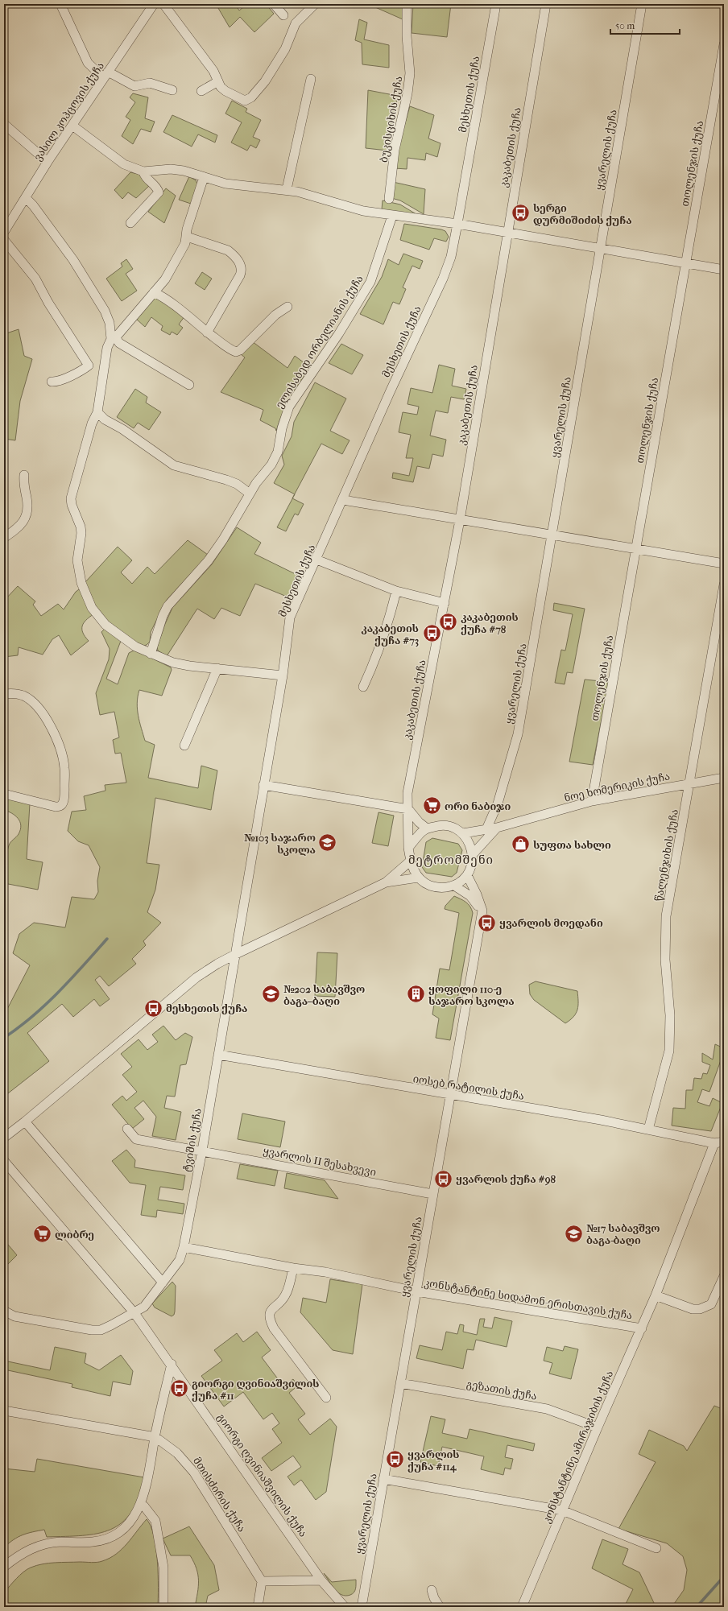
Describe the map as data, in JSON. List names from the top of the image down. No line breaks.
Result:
{"streets":{"street":["მესხეთის ქუჩა","ვასილ კოპცოვის ქუჩა","ბუკისციხის ქუჩა","კაკაბეთის ქუჩა","ყვარელის ქუჩა","თოლენჯის ქუჩა","ელისაბედ ორბელიანის ქუჩა","ნოე ხომერიკის ქუჩა","წალენჯიხის ქუჩა","იოსებ რატილის ქუჩა","ტვიშის ქუჩა","ყვარლის II შესახვევი","კონსტანტინე სიდამონ-ერისთავის ქუჩა","გეზათის ქუჩა","კონსტანტინე ამირაჯიბის ქუჩა","გიორგი ღვინიაშვილის ქუჩა","მთისძირის ქუჩა"]},"crossings":[["მესხეთის ქუჩა","ტვიშის ქუჩა"],["კაკაბეთის ქუჩა","ყვარელის ქუჩა"],["კაკაბეთის ქუჩა","ნოე ხომერიკის ქუჩა"],["ყვარელის ქუჩა","ნოე ხომერიკის ქუჩა"],["ყვარელის ქუჩა","იოსებ რატილის ქუჩა"],["ყვარელის ქუჩა","ყვარლის II შესახვევი"],["ყვარელის ქუჩა","კონსტანტინე სიდამონ-ერისთავის ქუჩა"],["ყვარელის ქუჩა","გეზათის ქუჩა"],["თოლენჯის ქუჩა","ნოე ხომერიკის ქუჩა"],["ნოე ხომერიკის ქუჩა","წალენჯიხის ქუჩა"],["წალენჯიხის ქუჩა","იოსებ რატილის ქუჩა"],["იოსებ რატილის ქუჩა","ტვიშის ქუჩა"],["იოსებ რატილის ქუჩა","კონსტანტინე ამირაჯიბის ქუჩა"],["ტვიშის ქუჩა","ყვარლის II შესახვევი"],["ტვიშის ქუჩა","კონსტანტინე სიდამონ-ერისთავის ქუჩა"],["ტვიშის ქუჩა","გიორგი ღვინიაშვილის ქუჩა"],["კონსტანტინე სიდამონ-ერისთავის ქუჩა","კონსტანტინე ამირაჯიბის ქუჩა"],["გეზათის ქუჩა","კონსტანტინე ამირაჯიბის ქუჩა"]],"districts":["მეტრომშენი"],"places":{"bus stop":["სერგი დურმიშიძის ქუჩა","კაკაბეთის ქუჩა #78","კაკაბეთის ქუჩა #73","ყვარლის მოედანი","მესხეთის ქუჩა","ყვარლის ქუჩა #98","გიორგი ღვინიაშვილის ქუჩა #11","ყვარლის ქუჩა #114"],"supermarket":["ორი ნაბიჯი","ლიბრე"],"school or university":["№103 საჯარო სკოლა","№202 საბავშვო ბაგა–ბაღი","№17 საბავშვო ბაგა-ბაღი"],"shop":["სუფთა სახლი"],"building":["ყოფილი 110-ე საჯარო სკოლა"]},"scale_bar":"50 m"}
